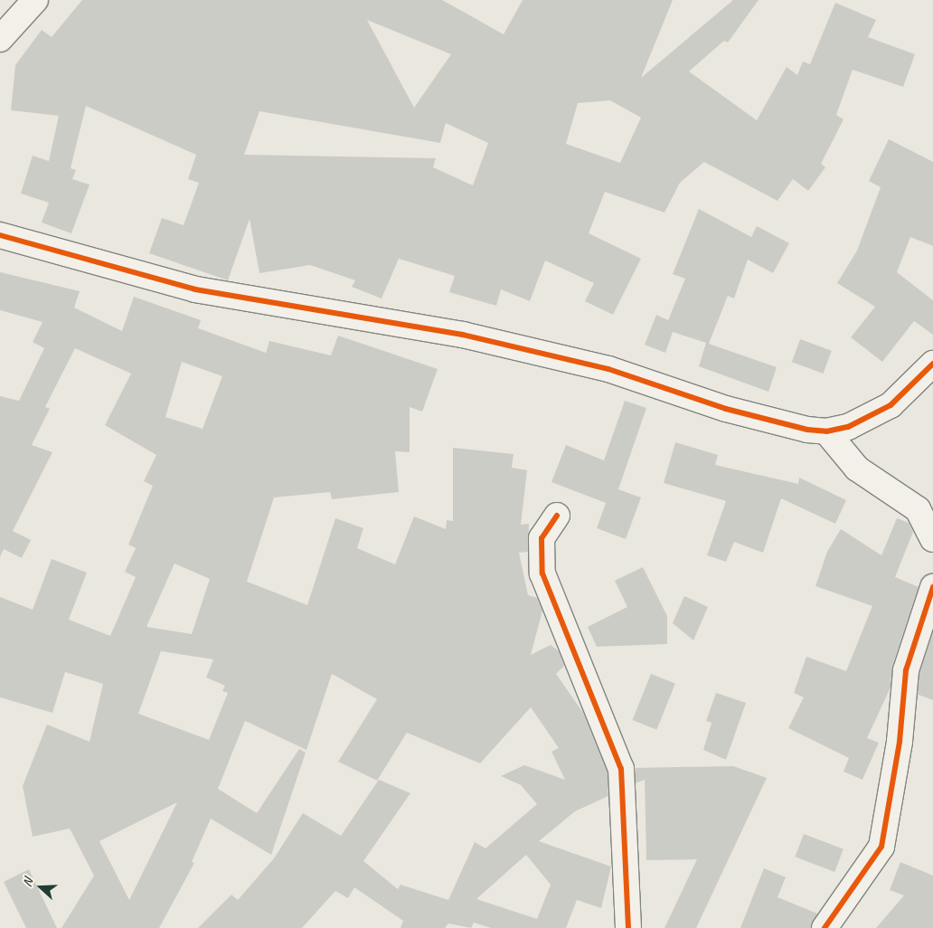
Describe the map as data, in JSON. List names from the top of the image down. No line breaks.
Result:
{"north":"left"}
